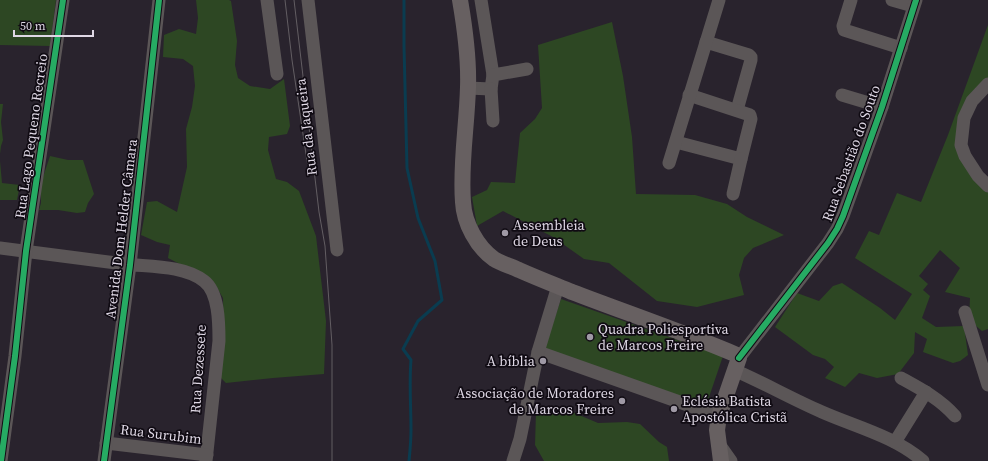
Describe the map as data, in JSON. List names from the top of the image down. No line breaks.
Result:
{"streets":{"street":["Rua da Jaqueira","Rua Lago Pequeno Recreio","Rua Sebastião do Souto","Avenida Dom Helder Câmara","Rua Dezessete","Rua Surubim"]},"crossings":[["Rua Lago Pequeno Recreio","Rua Dezessete"],["Avenida Dom Helder Câmara","Rua Dezessete"],["Avenida Dom Helder Câmara","Rua Surubim"],["Rua Dezessete","Rua Surubim"]],"places":["Assembleia de Deus","Quadra Poliesportiva de Marcos Freire","A bíblia","Associação de Moradores de Marcos Freire","Eclésia Batista Apostólica Cristã"],"scale_bar":"50 m"}
